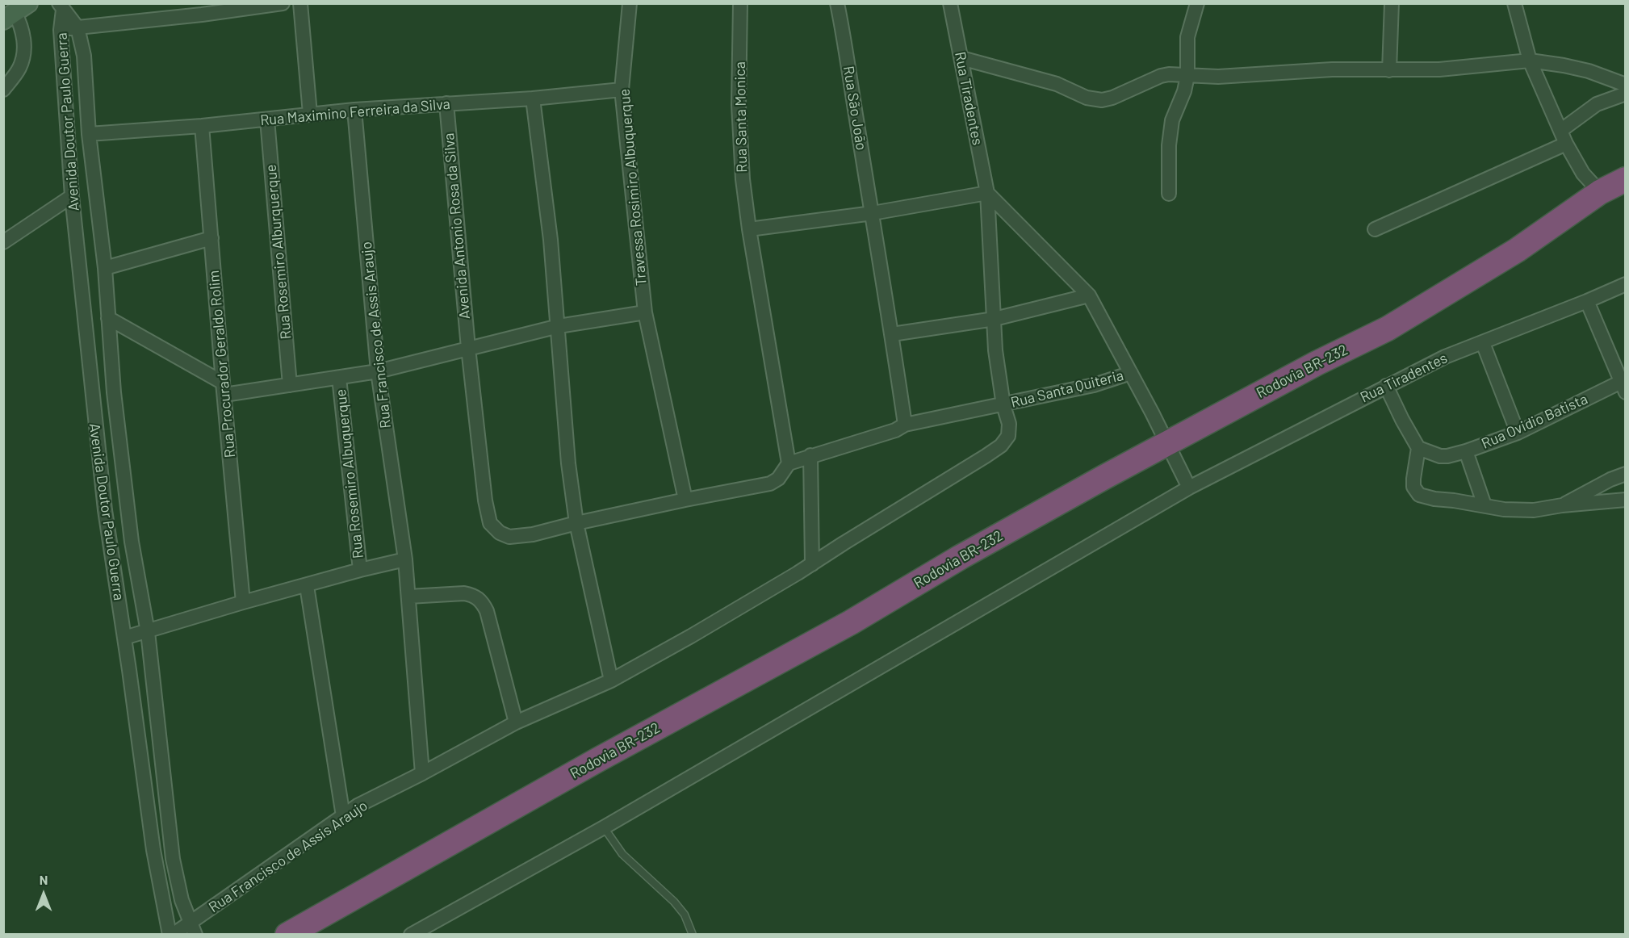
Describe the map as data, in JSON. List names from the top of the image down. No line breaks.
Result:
{"streets":{"highway":["Rodovia BR-232"],"street":["Rua Tiradentes","Rua São João","Rua Maximino Ferreira da Silva","Rua Santa Monica","Avenida Doutor Paulo Guerra","Travessa Rosimiro Albuquerque","Avenida Antonio Rosa da Silva","Rua Rosemiro Alburquerque","Rua Francisco de Assis Araujo","Rua Procurador Geraldo Rolim","Rua Santa Quiteria","Rua Ovidio Batista","Rua Rosemiro Albuquerque"]},"crossings":[["Rua São João","Rua Santa Quiteria"],["Rua Maximino Ferreira da Silva","Avenida Doutor Paulo Guerra"],["Rua Maximino Ferreira da Silva","Travessa Rosimiro Albuquerque"],["Rua Maximino Ferreira da Silva","Avenida Antonio Rosa da Silva"],["Rua Maximino Ferreira da Silva","Rua Rosemiro Alburquerque"],["Rua Maximino Ferreira da Silva","Rua Francisco de Assis Araujo"],["Rua Maximino Ferreira da Silva","Rua Procurador Geraldo Rolim"],["Rua Santa Monica","Avenida Antonio Rosa da Silva"],["Rua Santa Monica","Rua Santa Quiteria"],["Avenida Doutor Paulo Guerra","Rua Francisco de Assis Araujo"],["Travessa Rosimiro Albuquerque","Avenida Antonio Rosa da Silva"],["Avenida Antonio Rosa da Silva","Rua Santa Quiteria"]],"north":"top"}
